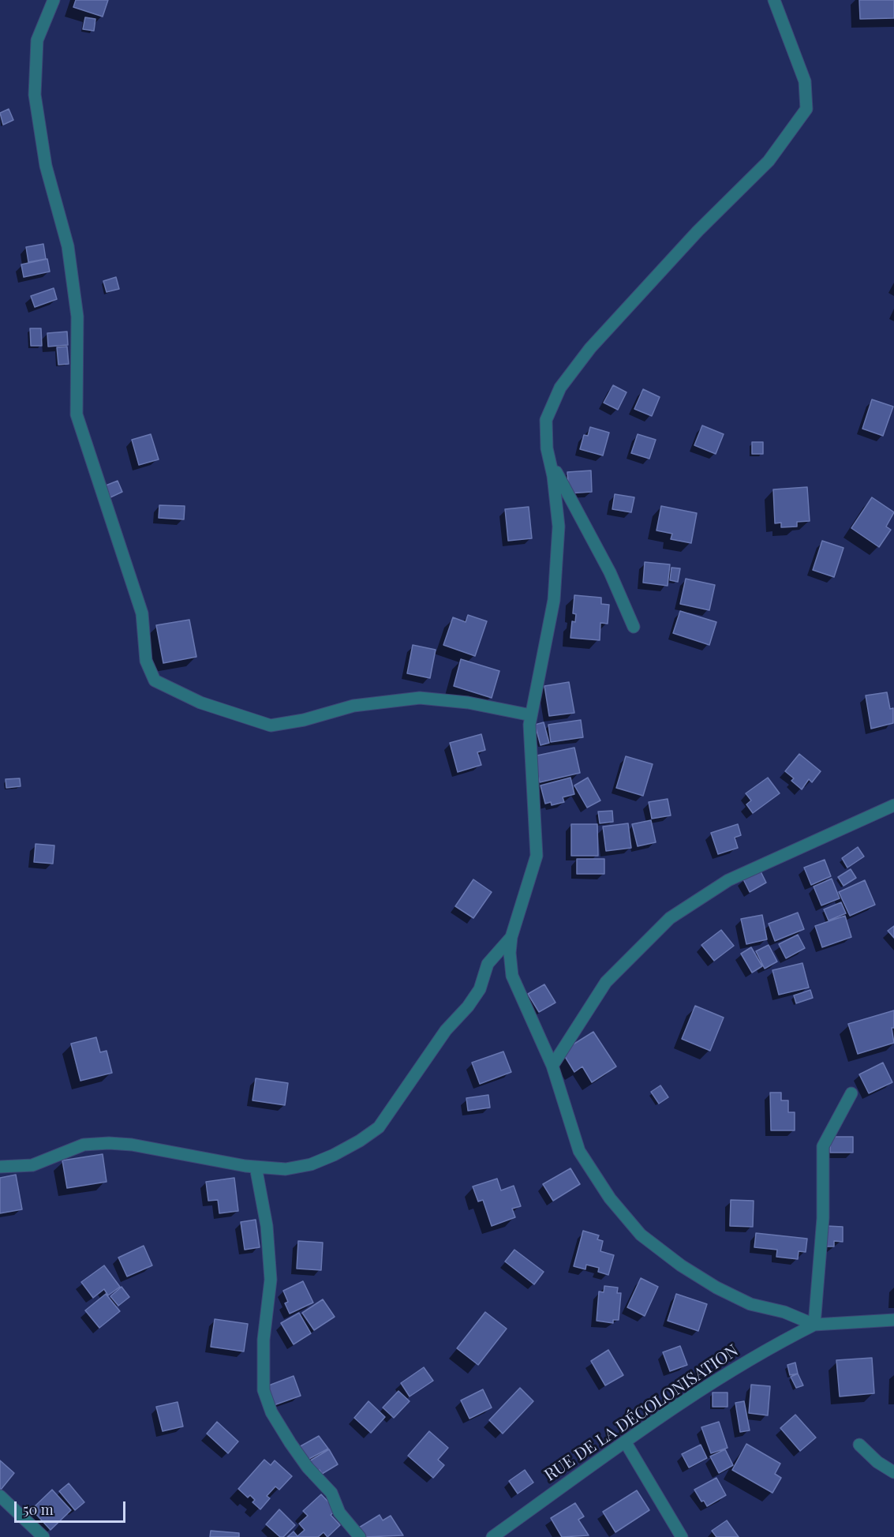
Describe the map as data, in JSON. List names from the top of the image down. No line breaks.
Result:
{"streets":{"street":["RUE DE LA DÉCOLONISATION"]},"scale_bar":"50 m"}
